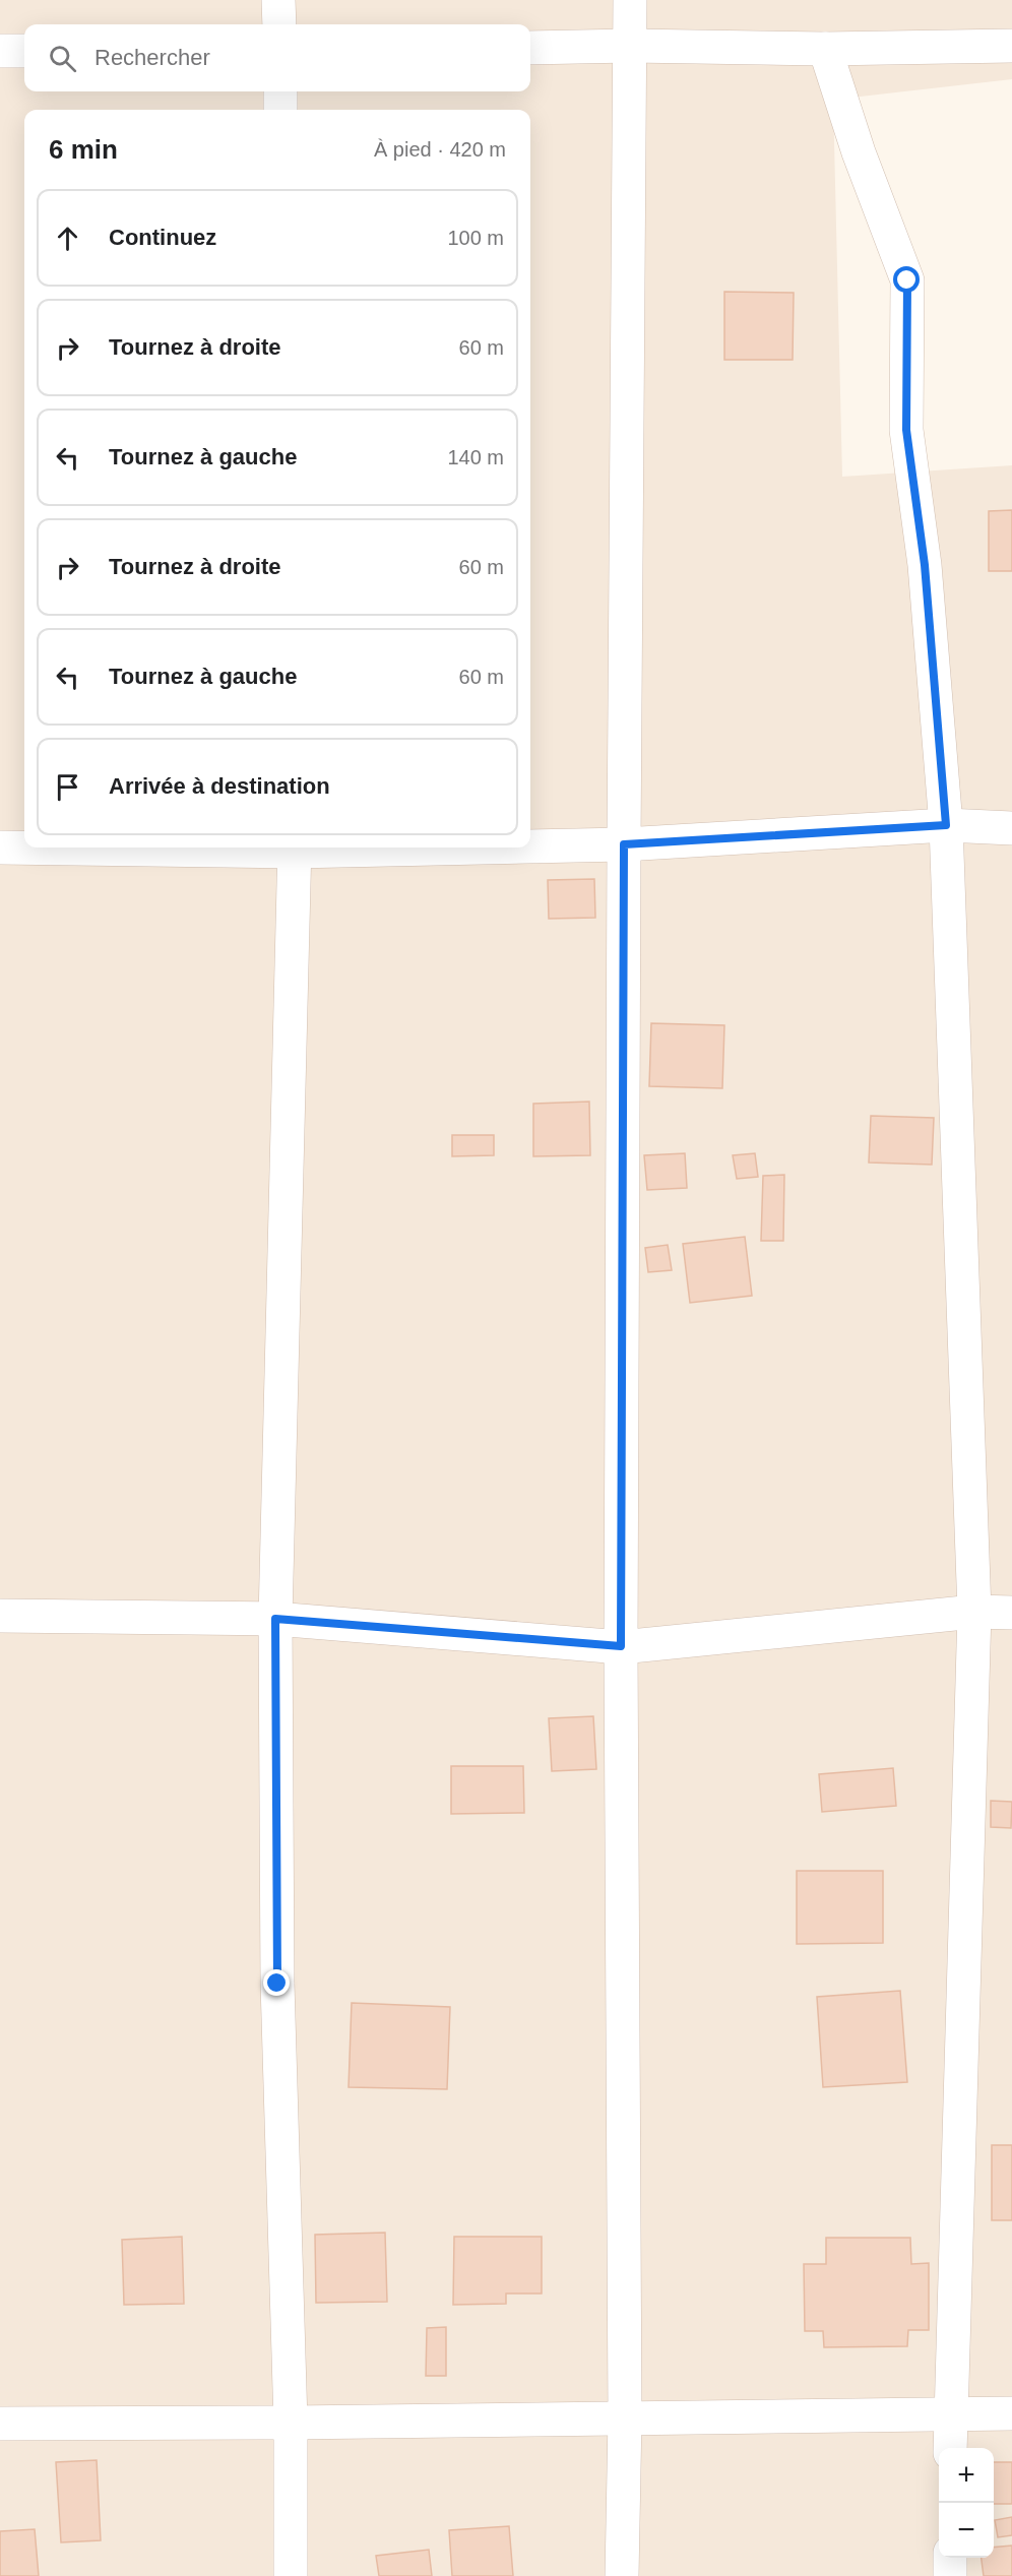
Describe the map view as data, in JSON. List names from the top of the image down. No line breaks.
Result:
{"page":{"search":"Rechercher","heading":["6 min","À pied · 420 m"],"list":[["Continuez","100 m"],["Tournez à droite","60 m"],["Tournez à gauche","140 m"],["Tournez à droite","60 m"],["Tournez à gauche","60 m"],"Arrivée à destination"],"map_buttons":["+","−"]}}
